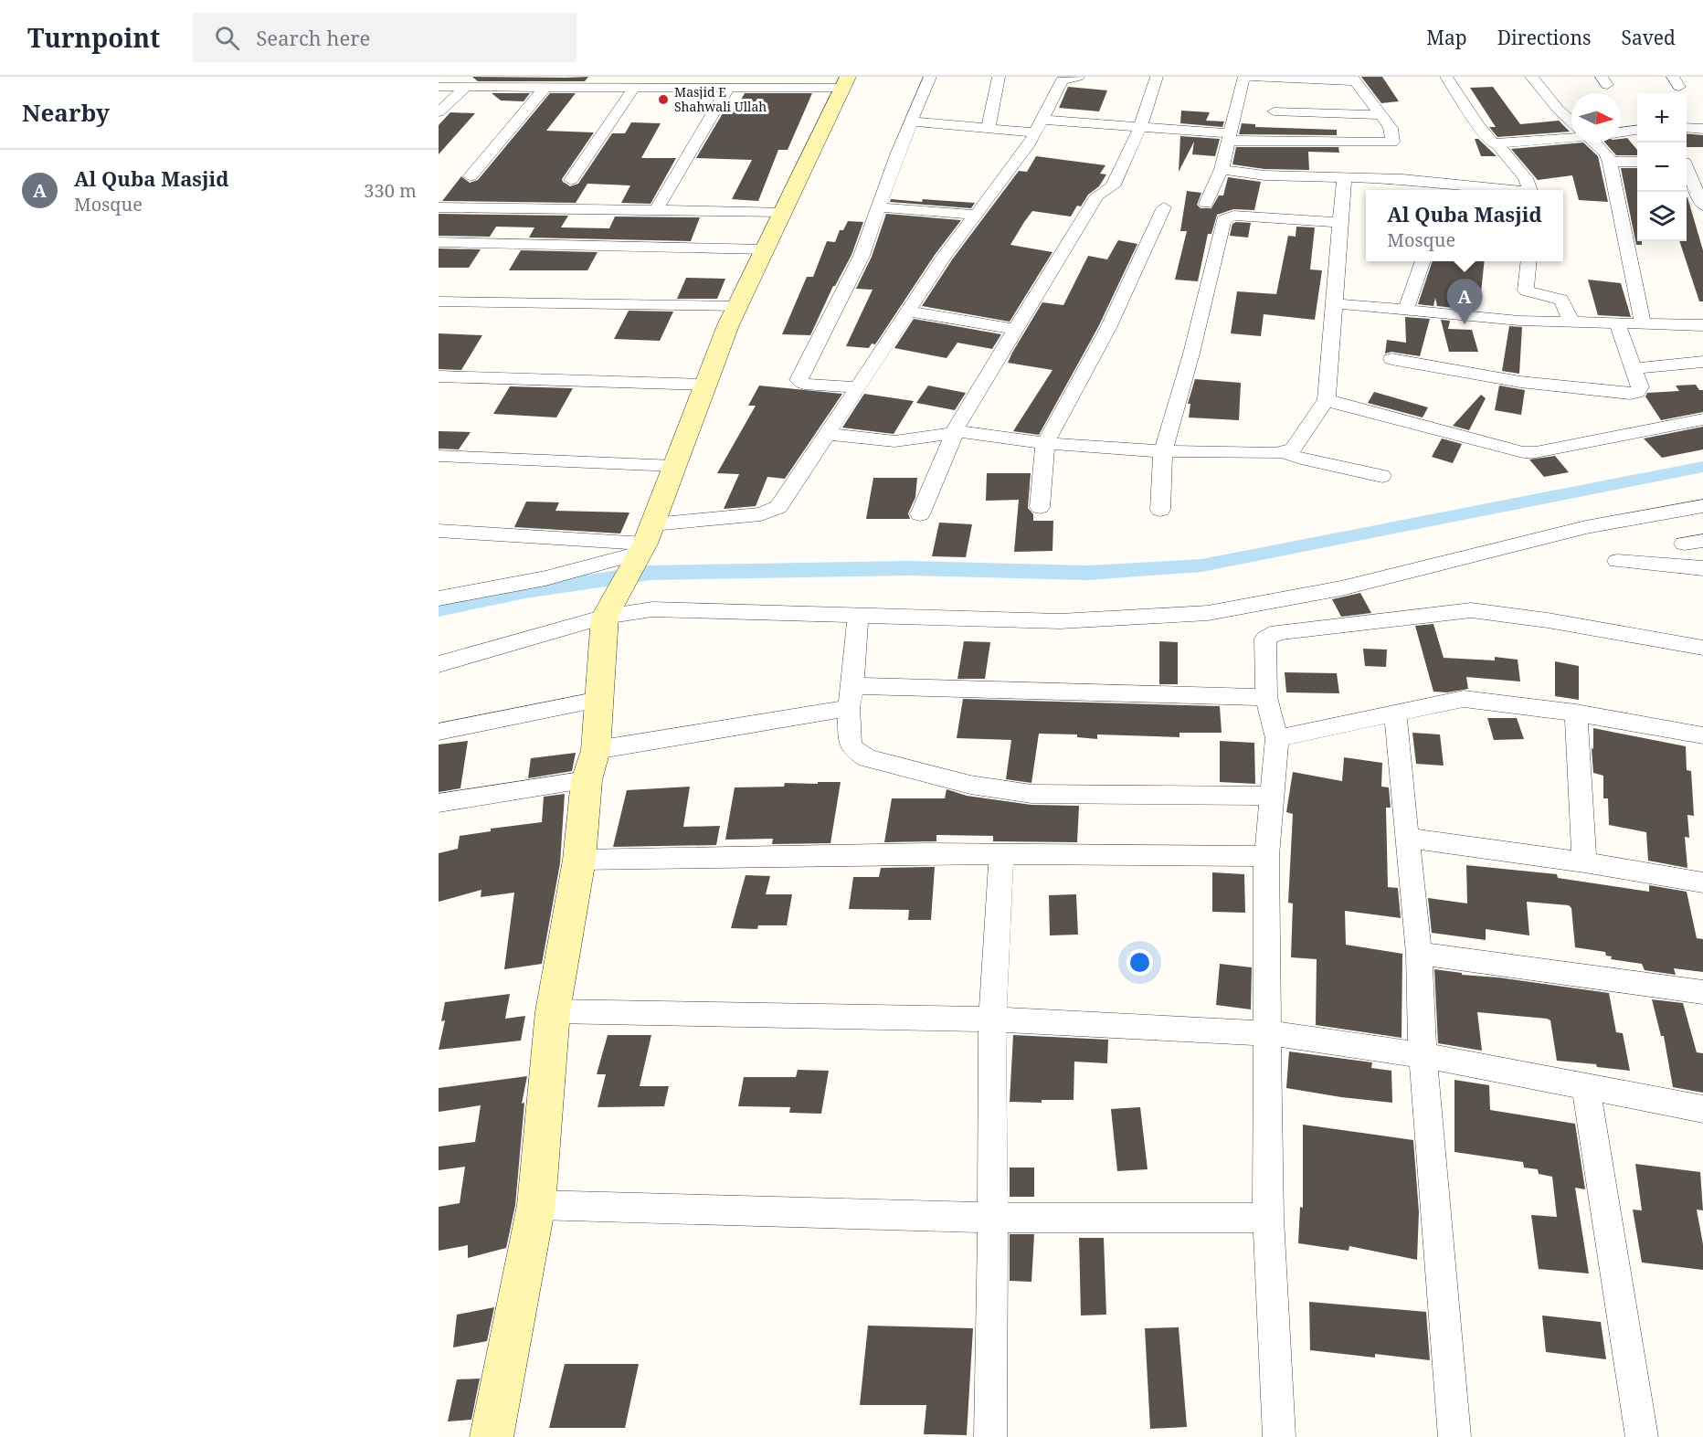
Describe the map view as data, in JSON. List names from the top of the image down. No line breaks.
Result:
{"places":["Masjid E Shahwali Ullah"],"north":"right","page":{"header":"Turnpoint","search":"Search here","nav":["Map","Directions","Saved"],"heading":"Nearby","map_buttons":["+","−"],"list":[{"mark":"A","name":"Al Quba Masjid","note":"Mosque","value":"330 m"}],"popup":["Al Quba Masjid","Mosque"],"pins":"A"}}
